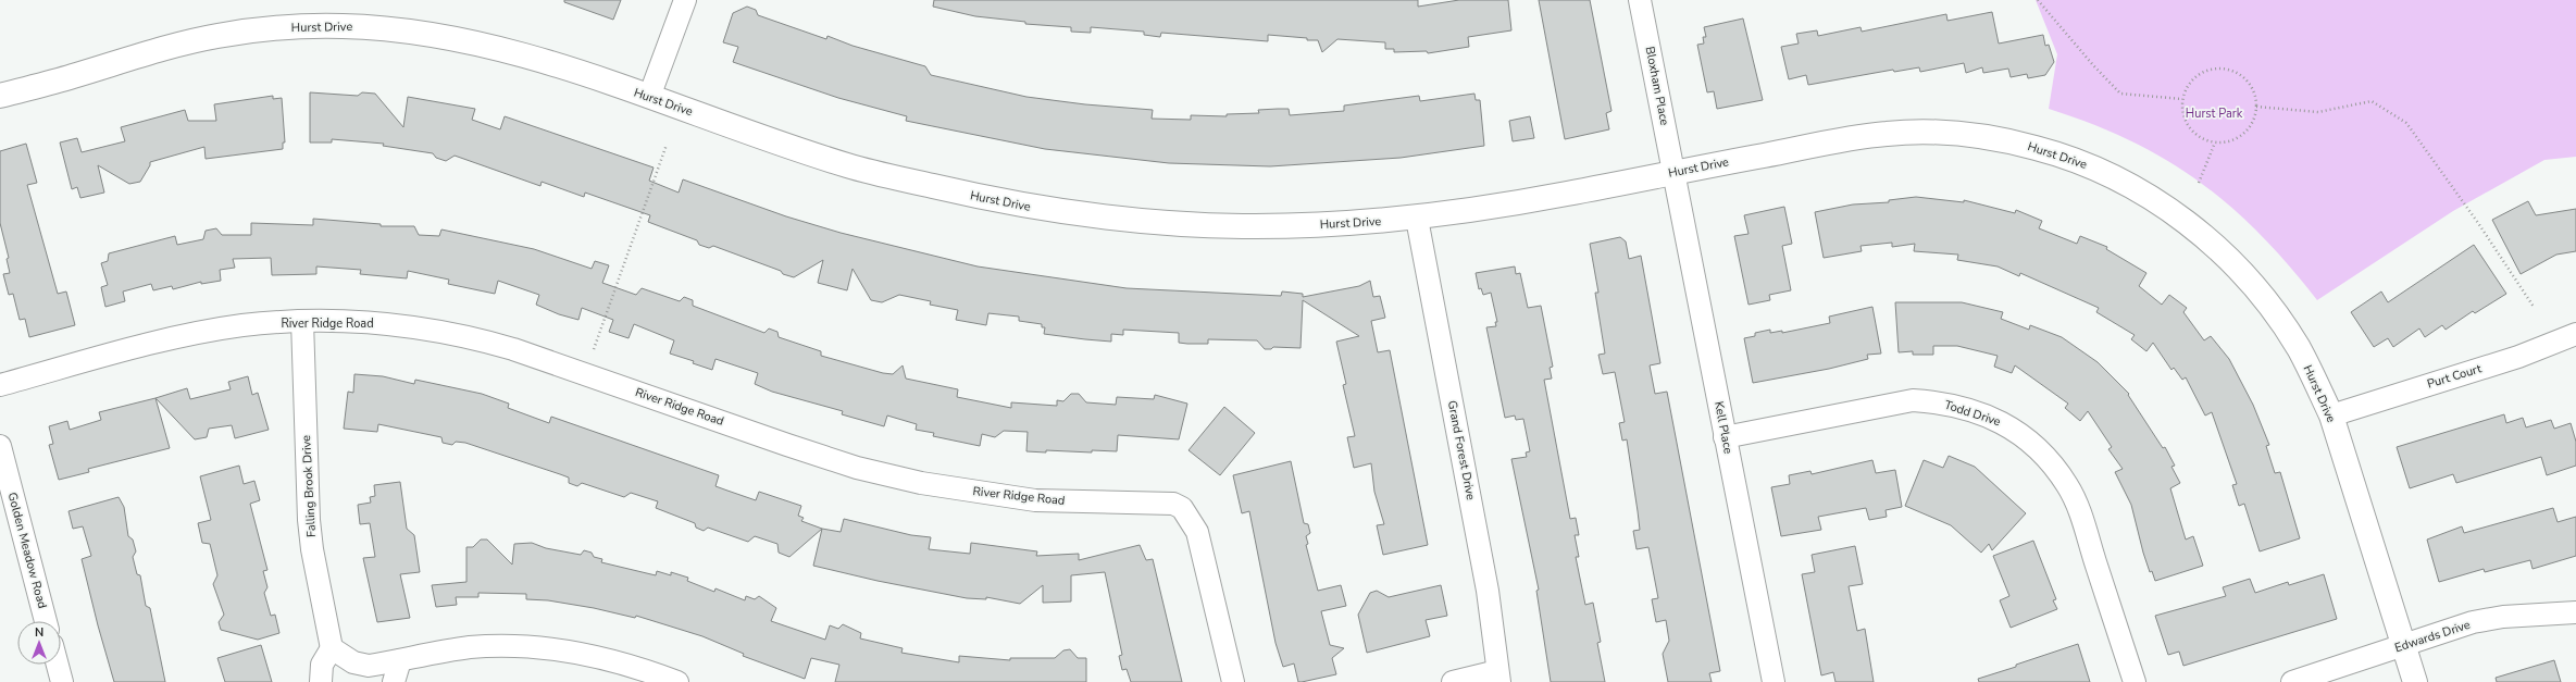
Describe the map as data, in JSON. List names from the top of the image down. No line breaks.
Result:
{"streets":{"street":["Hurst Drive","Bloxham Place","River Ridge Road","Purt Court","Todd Drive","Kell Place","Grand Forest Drive","Falling Brook Drive","Golden Meadow Road","Edwards Drive"]},"crossings":[["Hurst Drive","Bloxham Place"],["Hurst Drive","Purt Court"],["Hurst Drive","Kell Place"],["Hurst Drive","Grand Forest Drive"],["Hurst Drive","Edwards Drive"],["Bloxham Place","Kell Place"],["River Ridge Road","Falling Brook Drive"],["Todd Drive","Kell Place"]],"parks":["Hurst Park"],"north":"top"}
